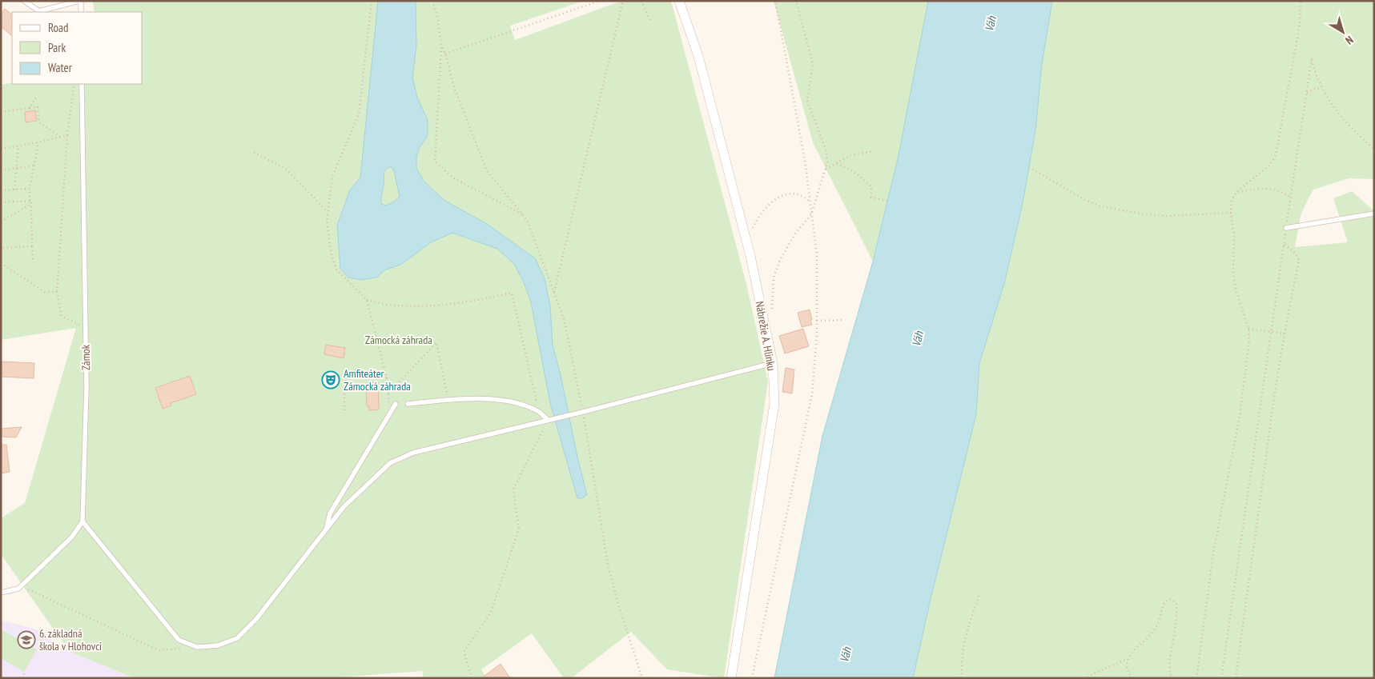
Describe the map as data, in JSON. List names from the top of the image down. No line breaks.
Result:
{"streets":{"street":["Nábrežie A. Hlinku"],"lane":["Zámok"]},"water":["Váh"],"parks":["Zámocká záhrada"],"places":{"theatre":["Amfiteáter Zámocká záhrada"],"school or university":["6. základná škola v Hlohovci"]},"legend":["Road","Park","Water"],"north":"bottom right"}
